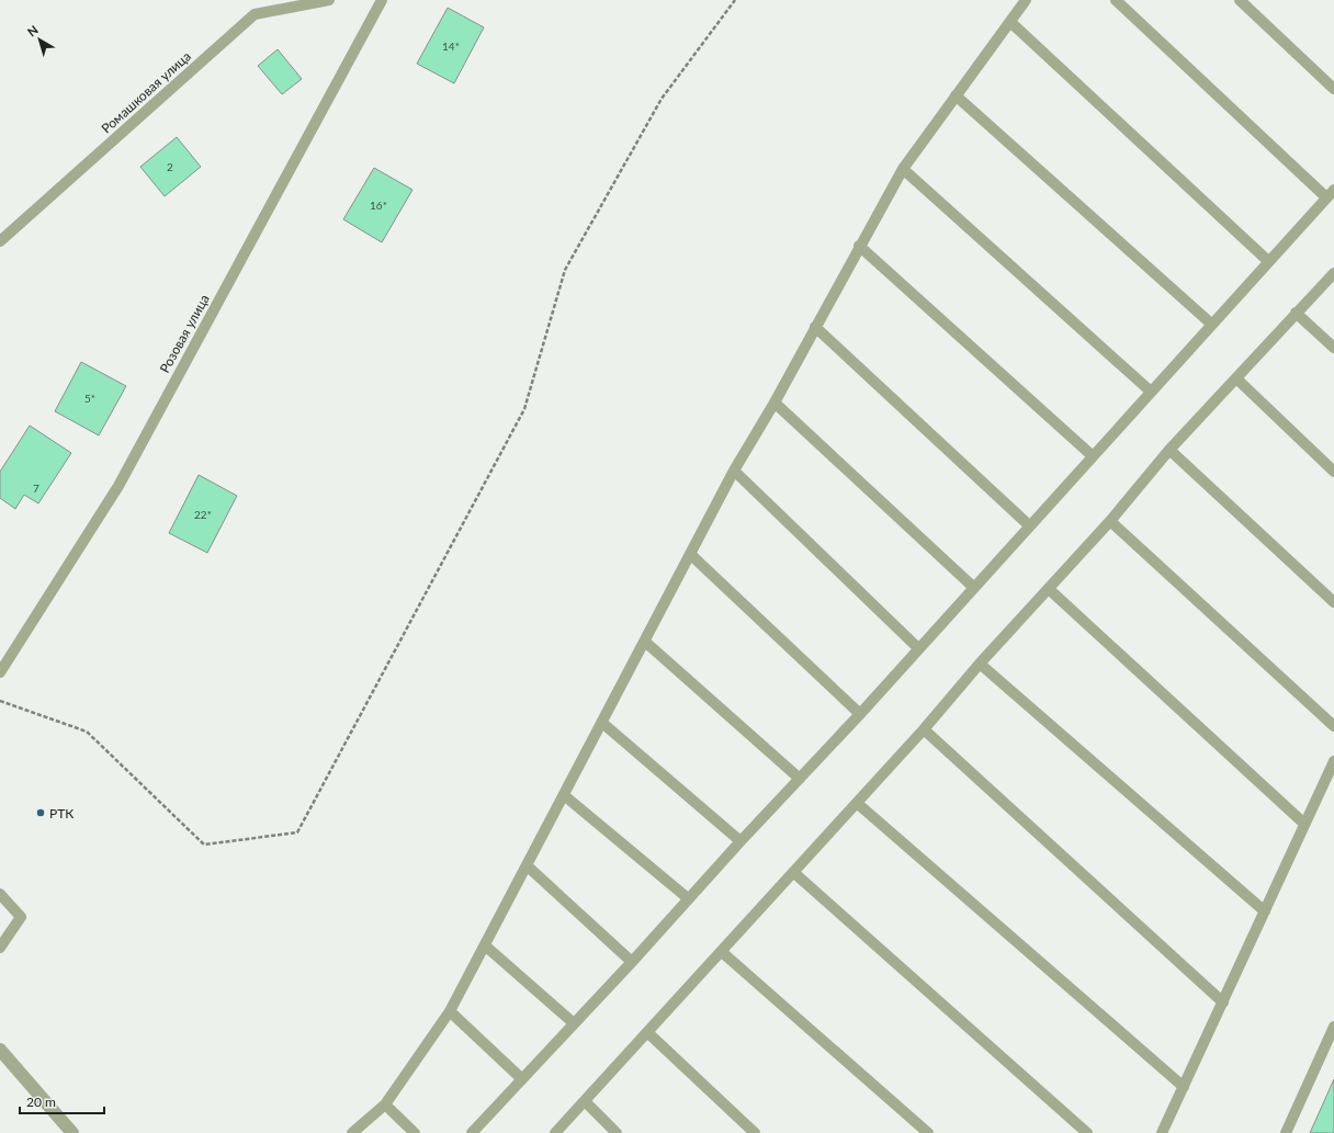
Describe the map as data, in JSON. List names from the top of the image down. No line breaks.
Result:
{"streets":{"lane":["Ромашковая улица","Розовая улица"]},"places":["РТК"],"house_numbers":["14*","2","16*","5*","7","22*"],"scale_bar":"20 m","north":"top left"}
